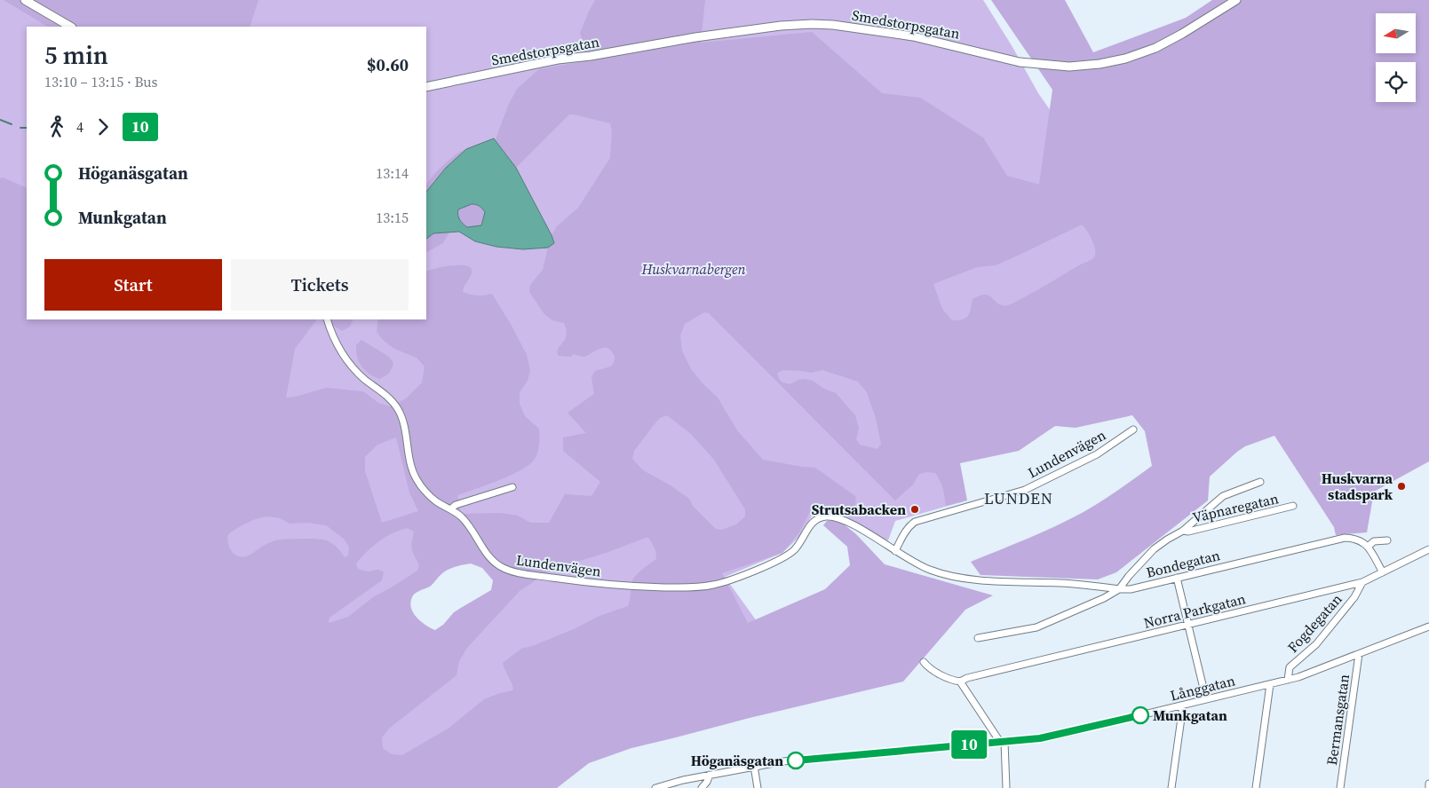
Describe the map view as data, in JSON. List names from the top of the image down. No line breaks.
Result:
{"streets":{"street":["Smedstorpsgatan","Lundenvägen","Väpnaregatan","Bondegatan","Norra Parkgatan","Fogdegatan","Långgatan","Bermansgatan"]},"crossings":[["Lundenvägen","Väpnaregatan"],["Lundenvägen","Bondegatan"],["Väpnaregatan","Bondegatan"],["Norra Parkgatan","Fogdegatan"],["Fogdegatan","Långgatan"],["Långgatan","Bermansgatan"]],"districts":["LUNDEN"],"parks":["Huskvarnabergen"],"places":["Huskvarna stadspark","Strutsabacken","Munkgatan","Höganäsgatan"],"lines":["bus line 10"],"north":"left","page":{"on_map":"10","heading":["5 min","13:10 – 13:15 · Bus","$0.60"],"legs":["4","10"],"list":[{"name":"Höganäsgatan","value":"13:14"},{"name":"Munkgatan","value":"13:15"}],"buttons":["Start","Tickets"]}}
